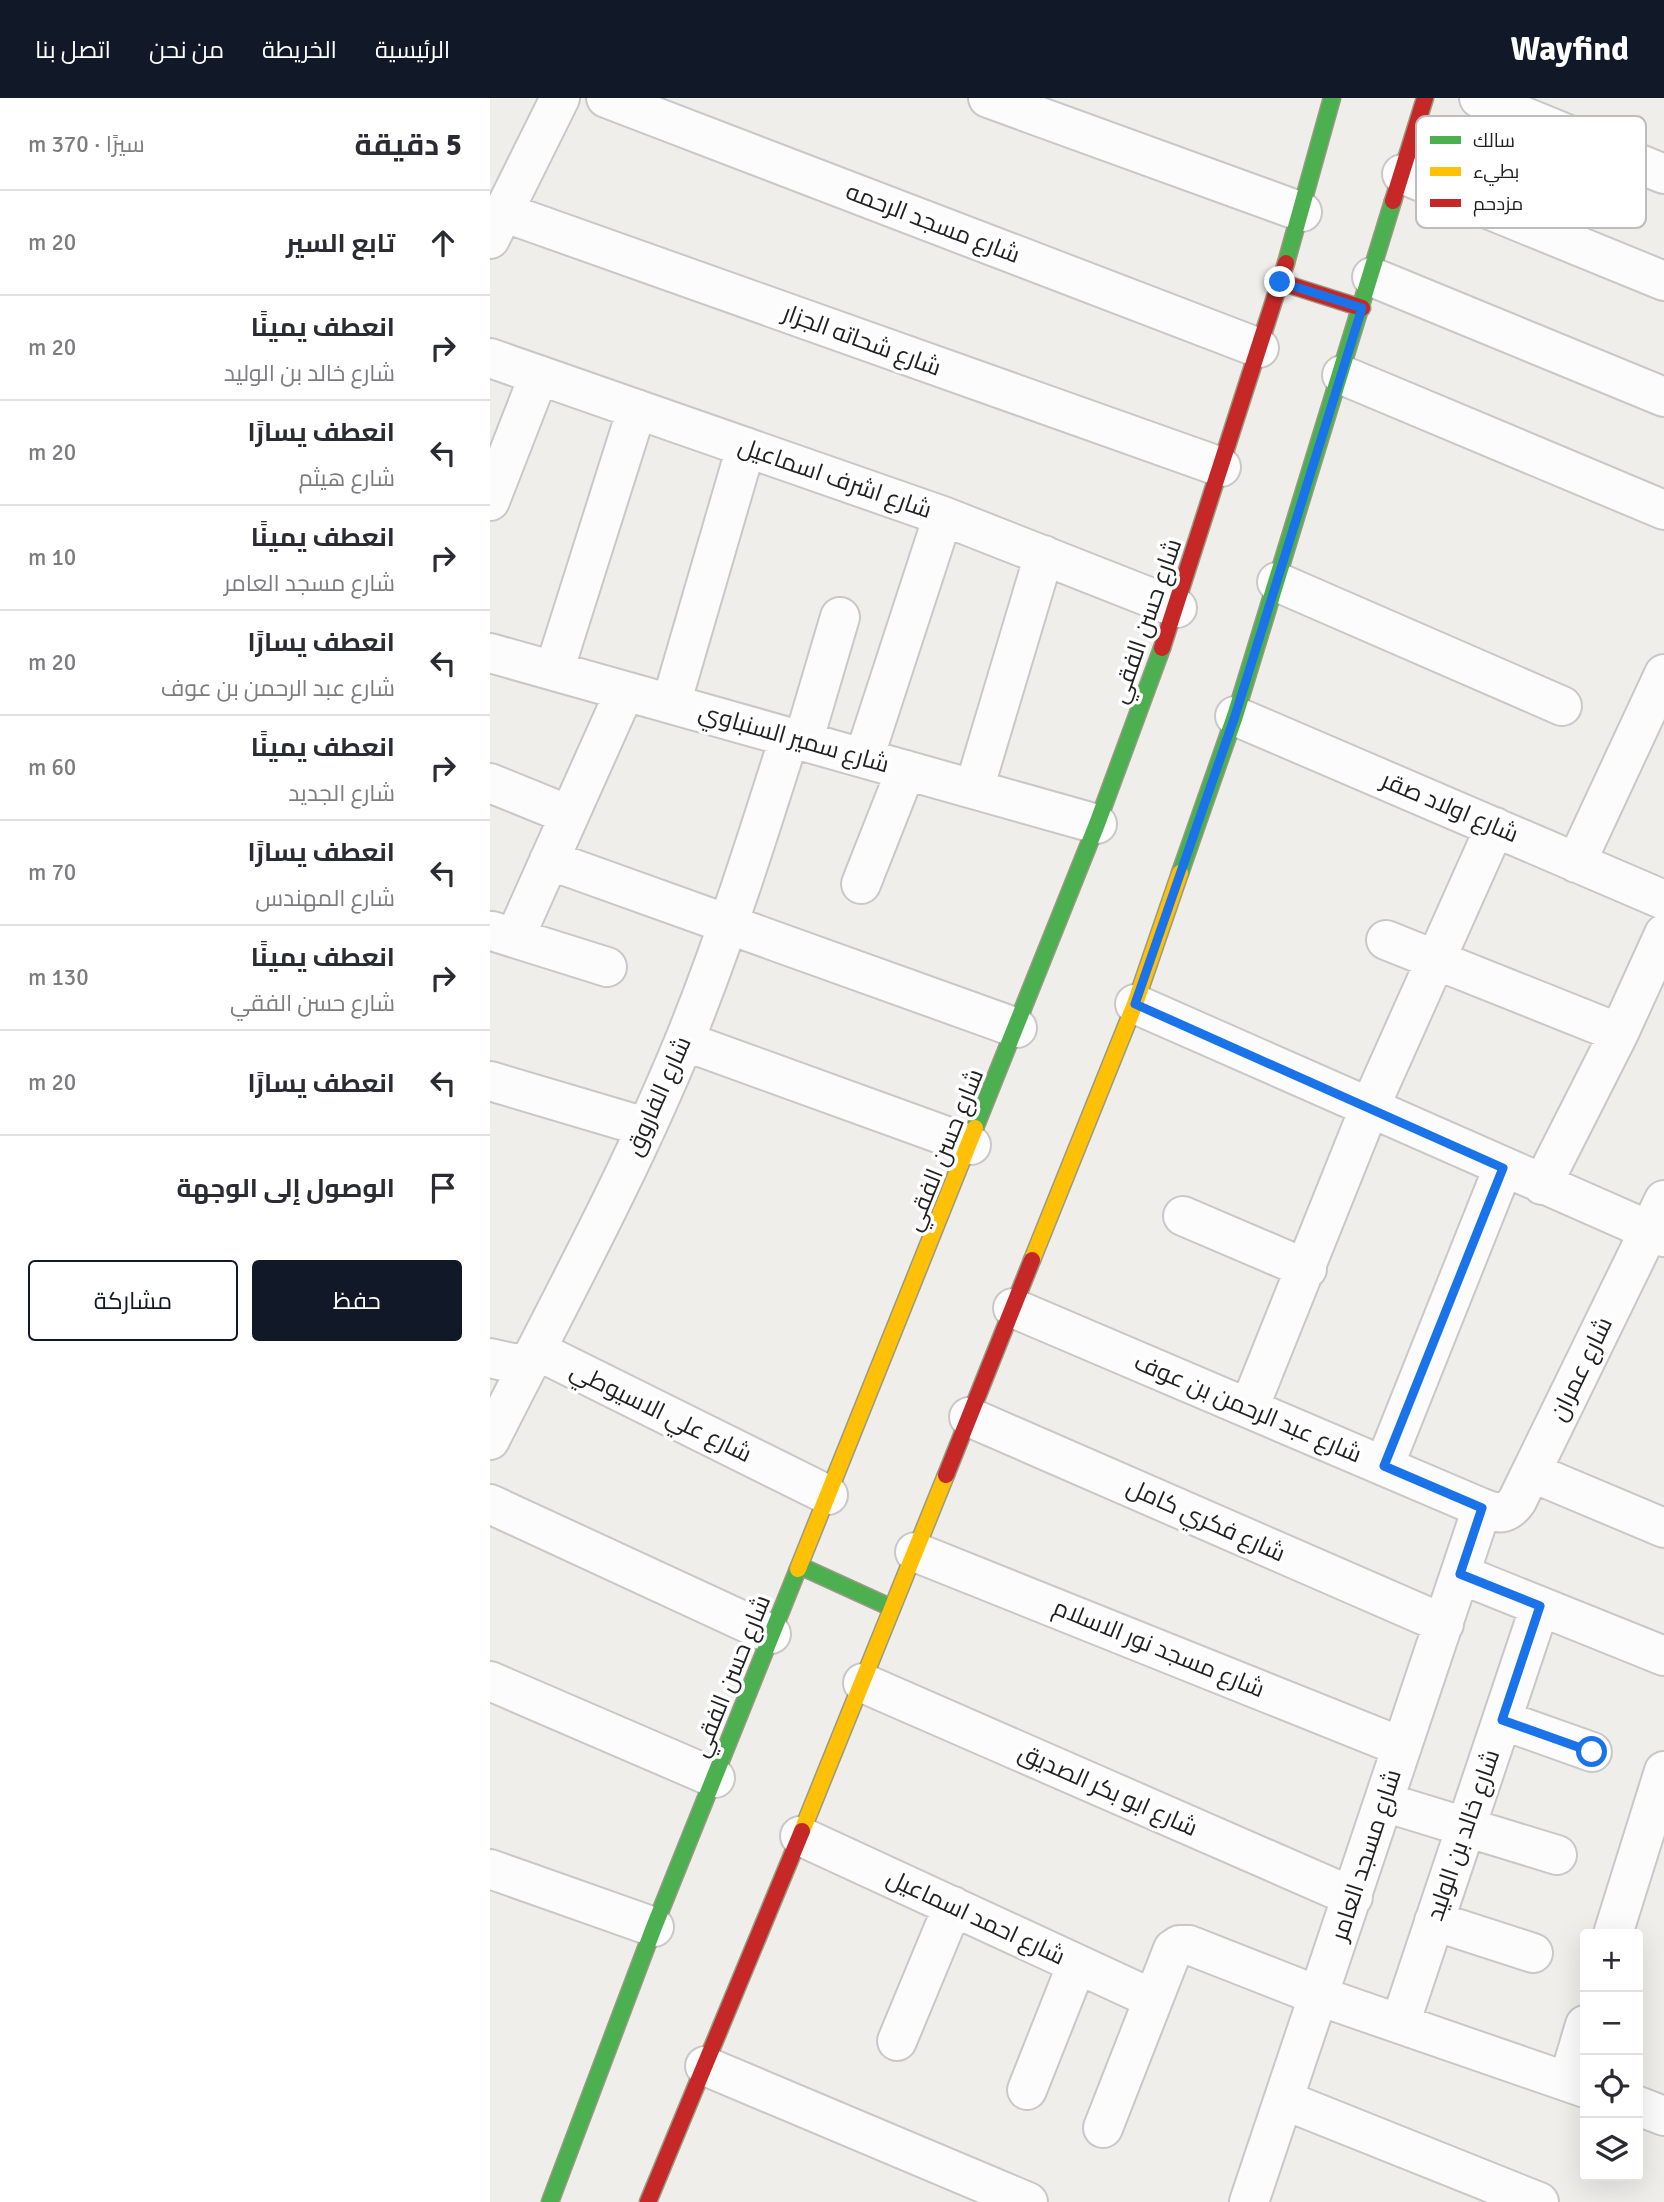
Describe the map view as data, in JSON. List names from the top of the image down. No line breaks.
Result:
{"streets":{"street":["شارع مسجد الرحمه","شارع شحاته الجزار","شارع اشرف اسماعيل","شارع حسن الفقي","شارع سمير السنباوي","شارع اولاد صقر","شارع الفاروق","شارع عمران","شارع عبد الرحمن بن عوف","شارع علي الاسيوطي","شارع فكري كامل","شارع مسجد نور الاسلام","شارع ابو بكر الصديق","شارع خالد بن الوليد","شارع مسجد العامر","شارع احمد اسماعيل"]},"crossings":[["شارع مسجد الرحمه","شارع حسن الفقي"],["شارع شحاته الجزار","شارع حسن الفقي"],["شارع اشرف اسماعيل","شارع حسن الفقي"],["شارع حسن الفقي","شارع سمير السنباوي"],["شارع حسن الفقي","شارع علي الاسيوطي"],["شارع سمير السنباوي","شارع الفاروق"],["شارع الفاروق","شارع علي الاسيوطي"],["شارع عمران","شارع عبد الرحمن بن عوف"],["شارع عمران","شارع مسجد العامر"],["شارع عبد الرحمن بن عوف","شارع مسجد العامر"],["شارع فكري كامل","شارع مسجد العامر"],["شارع مسجد نور الاسلام","شارع مسجد العامر"],["شارع ابو بكر الصديق","شارع مسجد العامر"]],"legend":["سالك","بطيء","مزدحم"],"page":{"header":"Wayfind","nav":["الرئيسية","الخريطة","من نحن","اتصل بنا"],"heading":["5 دقيقة","سيرًا · 370 m"],"list":[["تابع السير","20 m"],["انعطف يمينًا","شارع خالد بن الوليد","20 m"],["انعطف يسارًا","شارع هيثم","20 m"],["انعطف يمينًا","شارع مسجد العامر","10 m"],["انعطف يسارًا","شارع عبد الرحمن بن عوف","20 m"],["انعطف يمينًا","شارع الجديد","60 m"],["انعطف يسارًا","شارع المهندس","70 m"],["انعطف يمينًا","شارع حسن الفقي","130 m"],["انعطف يسارًا","20 m"],"الوصول إلى الوجهة"],"buttons":["حفظ","مشاركة"],"map_buttons":["+","−"]}}
